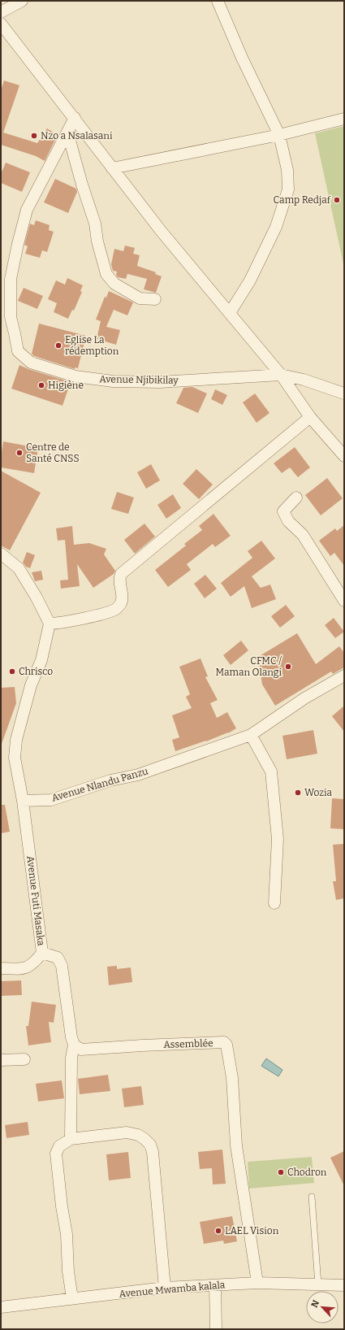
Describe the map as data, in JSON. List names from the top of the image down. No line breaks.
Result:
{"streets":{"street":["Avenue Njibikilay","Avenue Nlandu Panzu","Avenue Futi Masaka","Assemblée","Avenue Mwamba kalala"]},"crossings":[["Avenue Nlandu Panzu","Avenue Futi Masaka"],["Assemblée","Avenue Mwamba kalala"]],"places":["Nzo a Nsalasani","Camp Redjaf","Eglise La rédemption","Higiène","Centre de Santé CNSS","CFMC / Maman Olangi","Chrisco","Wozia","Chodron","LAEL Vision"],"north":"top left"}
